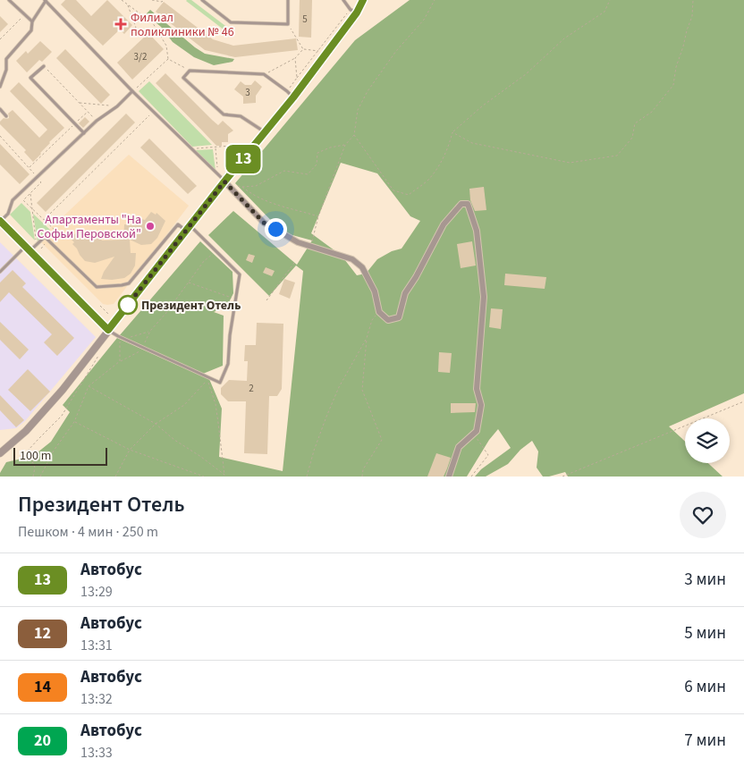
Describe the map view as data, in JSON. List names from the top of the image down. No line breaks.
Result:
{"places":{"health":["Филиал поликлиники № 46"],"other":["Апартаменты \"На Софьи Перовской\"","Президент Отель"]},"lines":["bus line 13"],"house_numbers":["5","3/2","3","2"],"scale_bar":"100 m","page":{"on_map":"13","scale":"100 m","heading":["Президент Отель","Пешком · 4 мин · 250 m"],"list":[{"mark":"13","name":"Автобус","note":"13:29","value":"3 мин"},{"mark":"12","name":"Автобус","note":"13:31","value":"5 мин"},{"mark":"14","name":"Автобус","note":"13:32","value":"6 мин"},{"mark":"20","name":"Автобус","note":"13:33","value":"7 мин"}]}}
